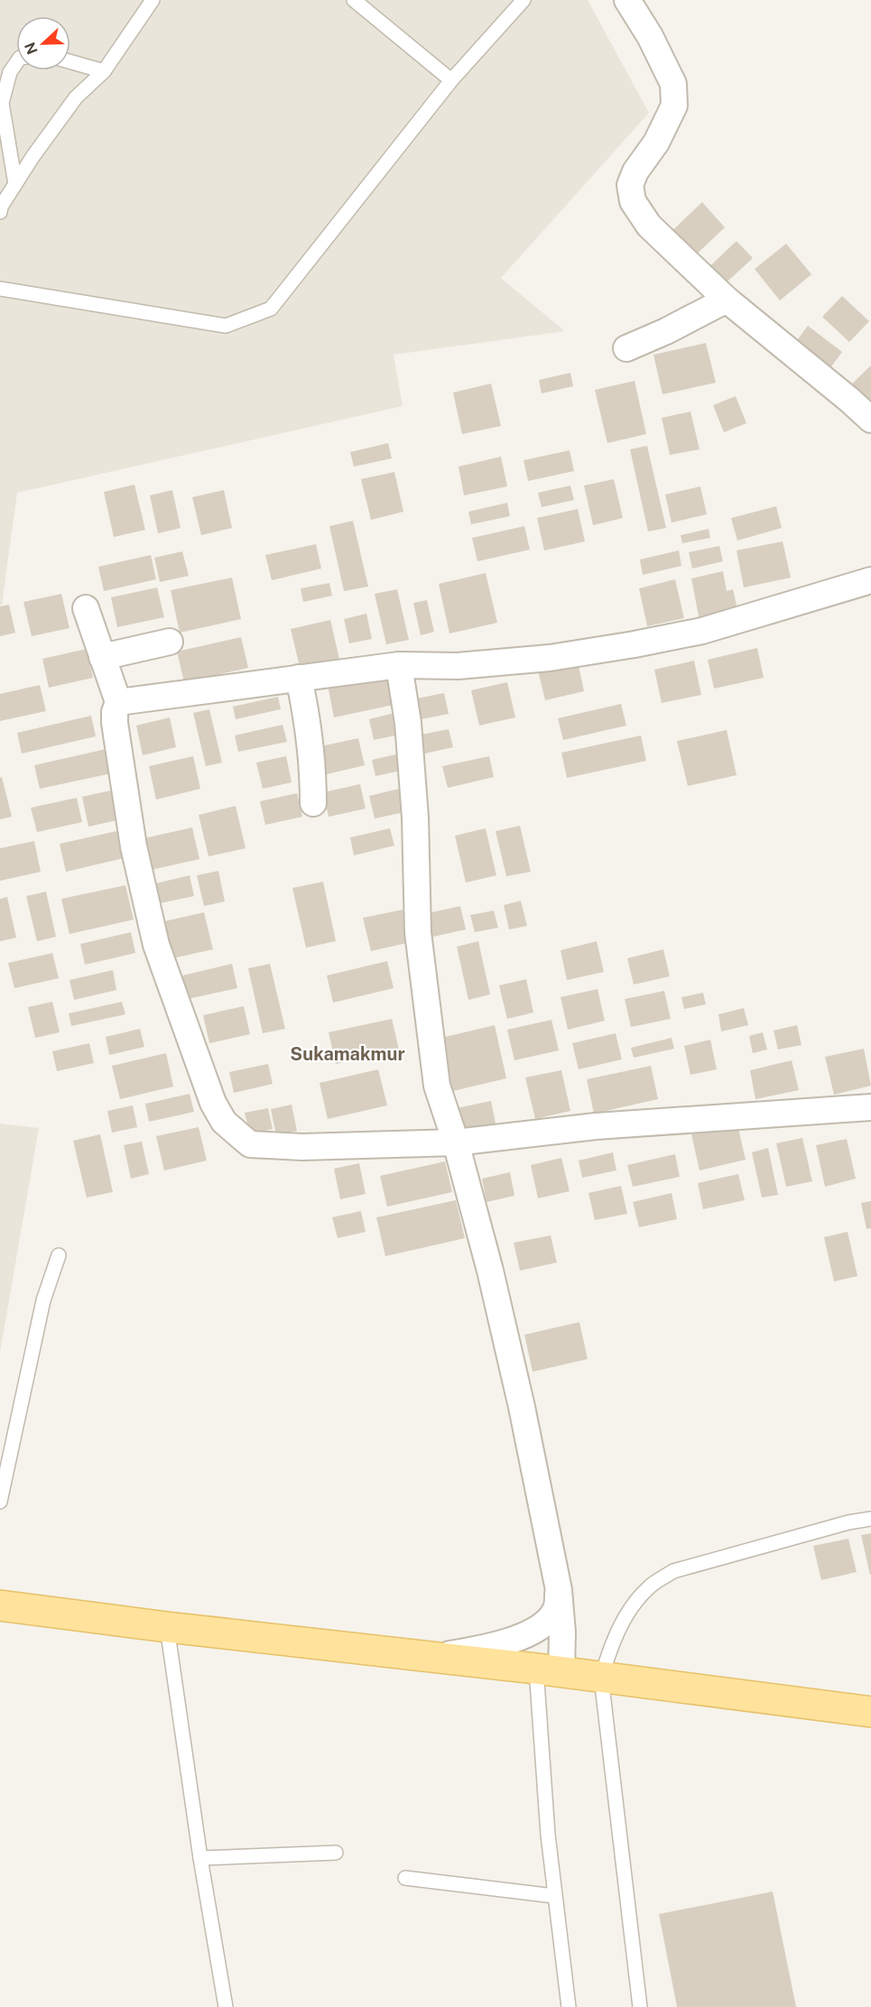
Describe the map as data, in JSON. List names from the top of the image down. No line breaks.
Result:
{"districts":["Sukamakmur"],"north":"left"}
